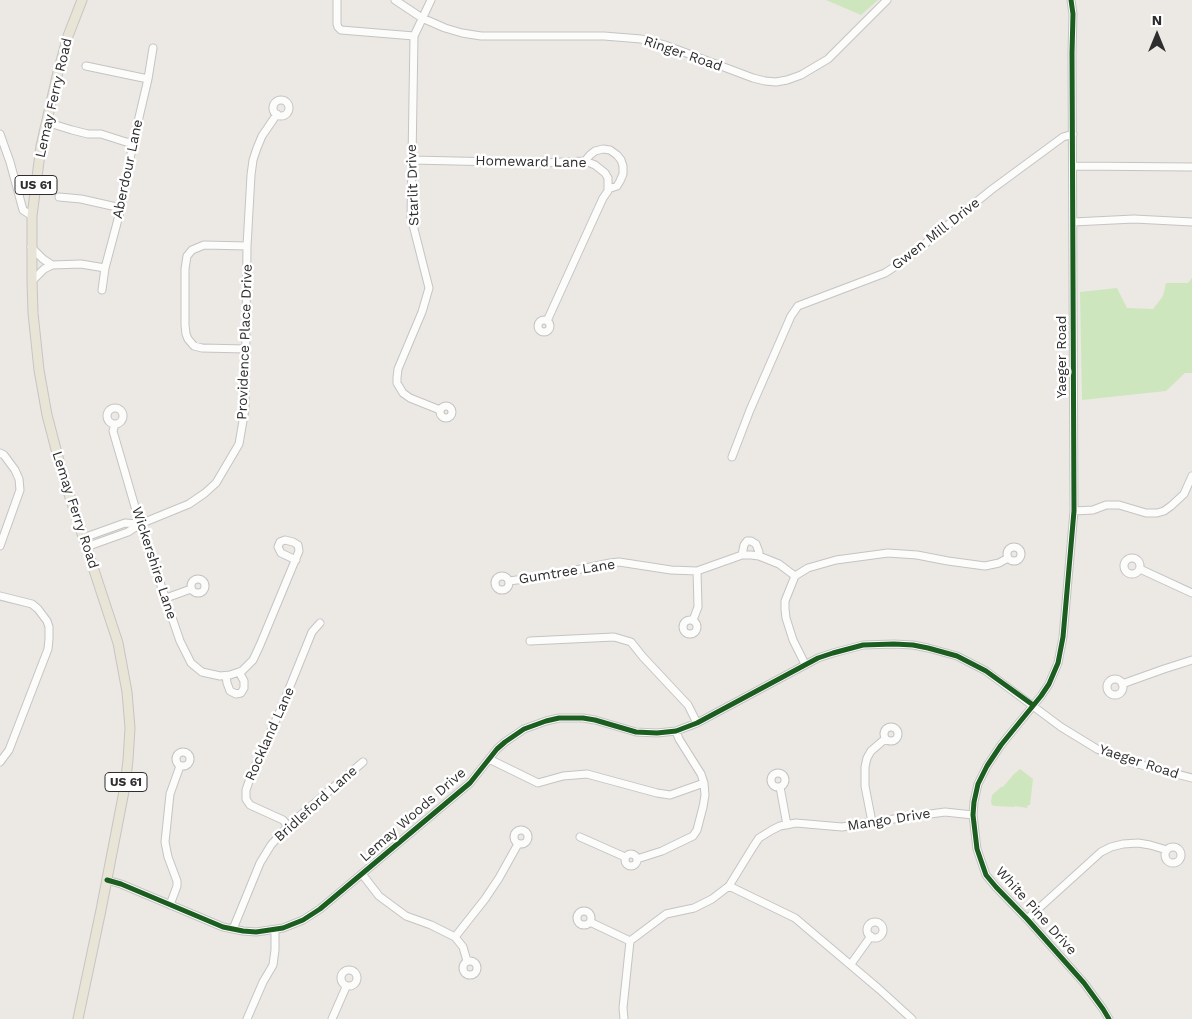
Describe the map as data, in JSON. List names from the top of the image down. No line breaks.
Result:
{"streets":{"main road":["Lemay Ferry Road","US 61"],"street":["Ringer Road","Homeward Lane","Aberdour Lane","Starlit Drive","Gwen Mill Drive","Providence Place Drive","Yaeger Road","Wickershire Lane","Gumtree Lane","Rockland Lane","Bridleford Lane","Lemay Woods Drive","Mango Drive","White Pine Drive"]},"crossings":[["Ringer Road","Starlit Drive"],["Lemay Ferry Road","Providence Place Drive"],["Lemay Ferry Road","Lemay Woods Drive"],["Homeward Lane","Starlit Drive"],["Gwen Mill Drive","Yaeger Road"],["Providence Place Drive","Wickershire Lane"],["Yaeger Road","Lemay Woods Drive"],["Yaeger Road","White Pine Drive"],["Rockland Lane","Bridleford Lane"],["Bridleford Lane","Lemay Woods Drive"],["Lemay Woods Drive","White Pine Drive"],["Mango Drive","White Pine Drive"]],"north":"top"}
